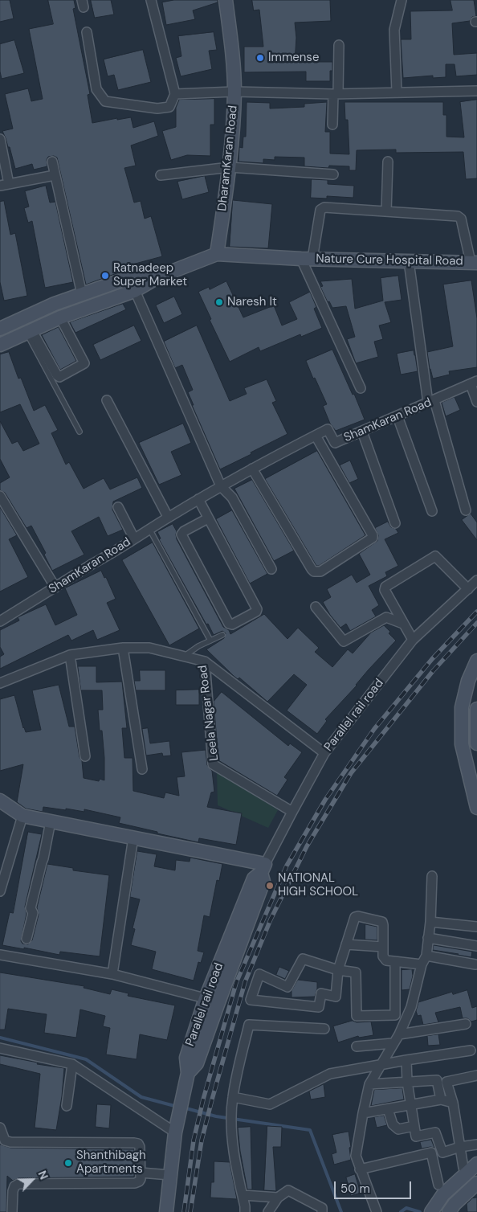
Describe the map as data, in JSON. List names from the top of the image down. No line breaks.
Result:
{"streets":{"street":["DharamKaran Road","Nature Cure Hospital Road","ShamKaran Road","Leela Nagar Road","Parallel rail road"]},"crossings":[["DharamKaran Road","Nature Cure Hospital Road"],["Leela Nagar Road","Parallel rail road"]],"places":["Immense","Ratnadeep Super Market","Naresh It","NATIONAL HIGH SCHOOL","Shanthibagh Apartments"],"scale_bar":"50 m","north":"top right"}
